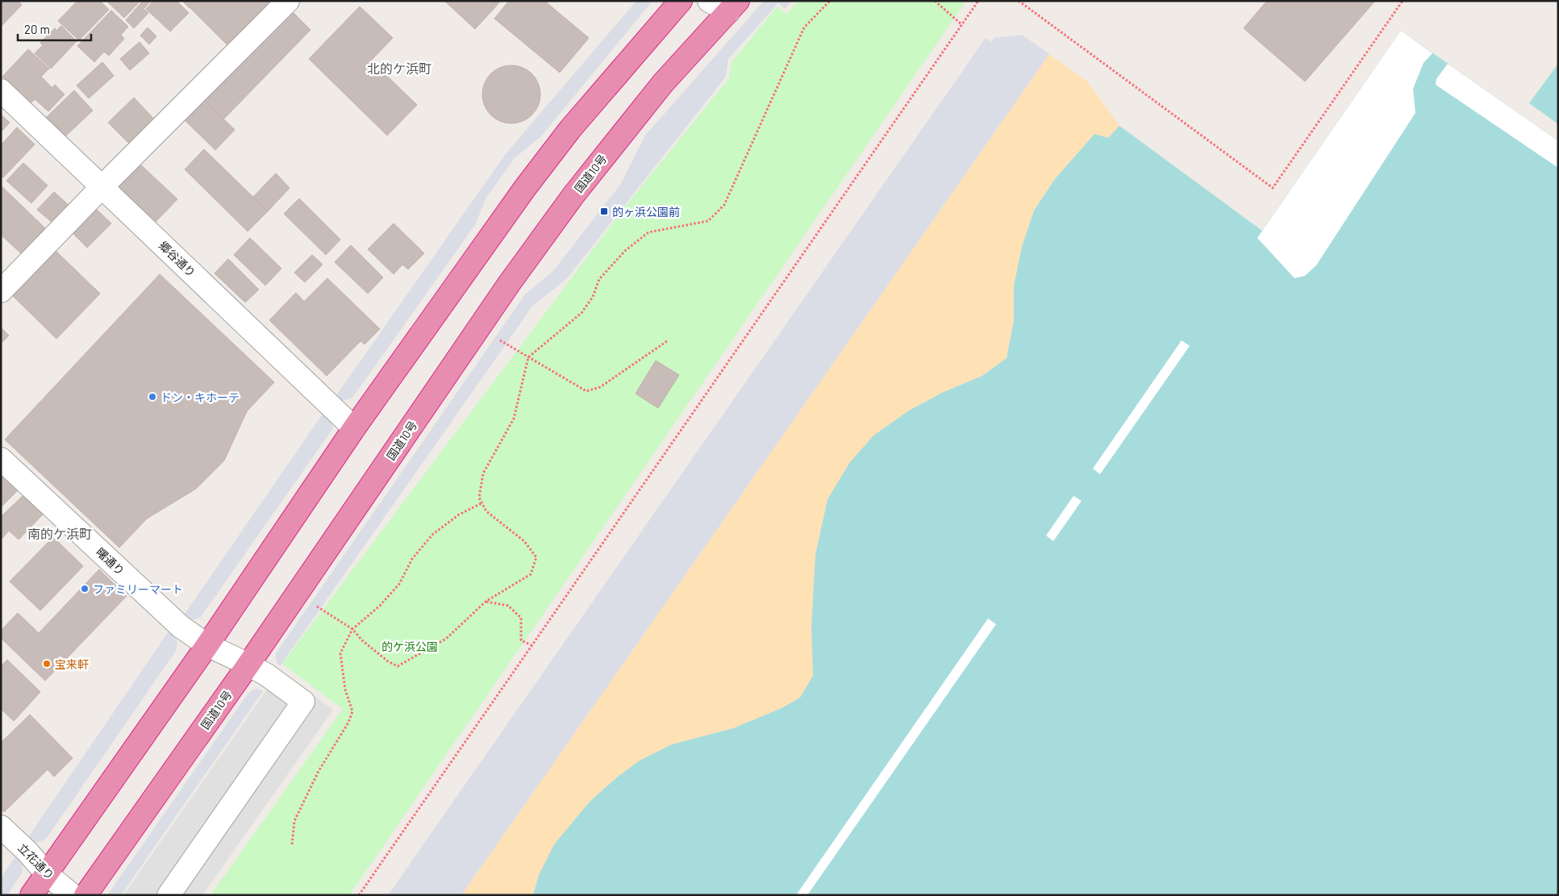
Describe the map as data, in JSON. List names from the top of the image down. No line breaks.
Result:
{"streets":{"highway":["国道10号"],"street":["郷谷通り","曙通り","立花通り"]},"crossings":[["国道10号","曙通り"]],"districts":["北的ケ浜町","南的ケ浜町"],"parks":["的ケ浜公園"],"places":{"transit":["的ヶ浜公園前"],"other":["ドン・キホーテ","ファミリーマート","宝来軒"]},"scale_bar":"20 m"}
